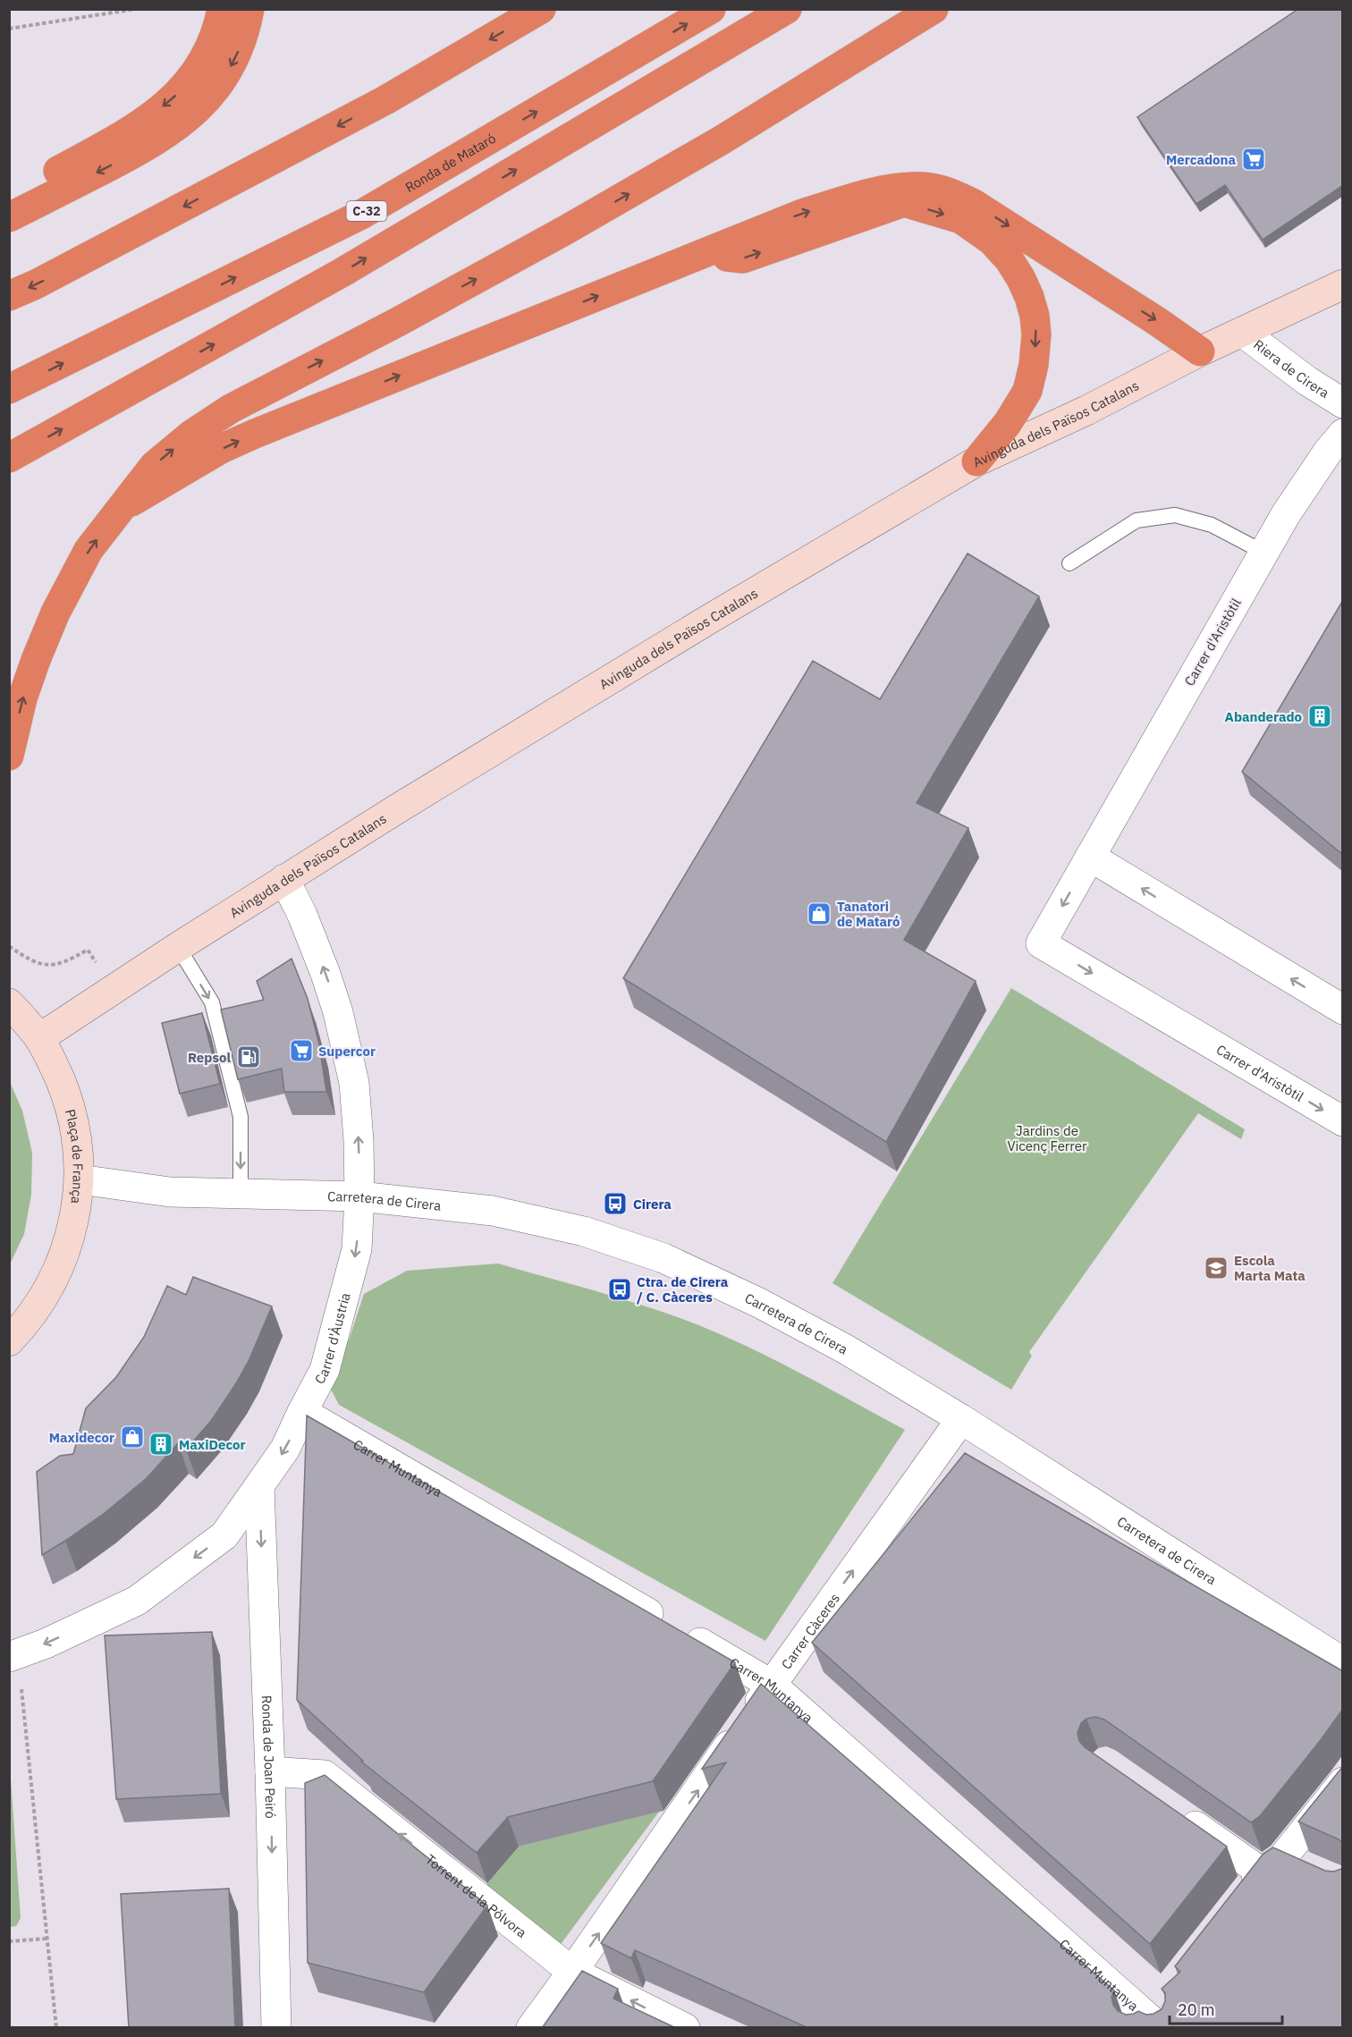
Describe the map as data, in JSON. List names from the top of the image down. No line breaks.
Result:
{"streets":{"highway":["Ronda de Mataró","C-32"],"street":["Riera de Cirera","Avinguda dels Països Catalans","Carrer d'Aristòtil","Plaça de França","Carretera de Cirera","Carrer d'Àustria","Carrer Muntanya","Carrer Càceres","Ronda de Joan Peiró","Torrent de la Pólvora"]},"crossings":[["Riera de Cirera","Avinguda dels Països Catalans"],["Avinguda dels Països Catalans","Plaça de França"],["Avinguda dels Països Catalans","Carrer d'Àustria"],["Plaça de França","Carretera de Cirera"],["Carretera de Cirera","Carrer d'Àustria"],["Carretera de Cirera","Carrer Càceres"],["Carrer d'Àustria","Carrer Muntanya"],["Carrer d'Àustria","Ronda de Joan Peiró"],["Carrer Muntanya","Carrer Càceres"],["Carrer Càceres","Torrent de la Pólvora"],["Ronda de Joan Peiró","Torrent de la Pólvora"]],"one_way":["Carrer Càceres","Ronda de Joan Peiró","Torrent de la Pólvora"],"parks":["Jardins de Vicenç Ferrer"],"places":{"supermarket":["Mercadona","Supercor"],"building":["Abanderado","MaxiDecor"],"shop":["Tanatori de Mataró","Maxidecor"],"fuel station":["Repsol"],"bus stop":["Cirera","Ctra. de Cirera / C. Càceres"],"school or university":["Escola Marta Mata"]},"scale_bar":"20 m"}
